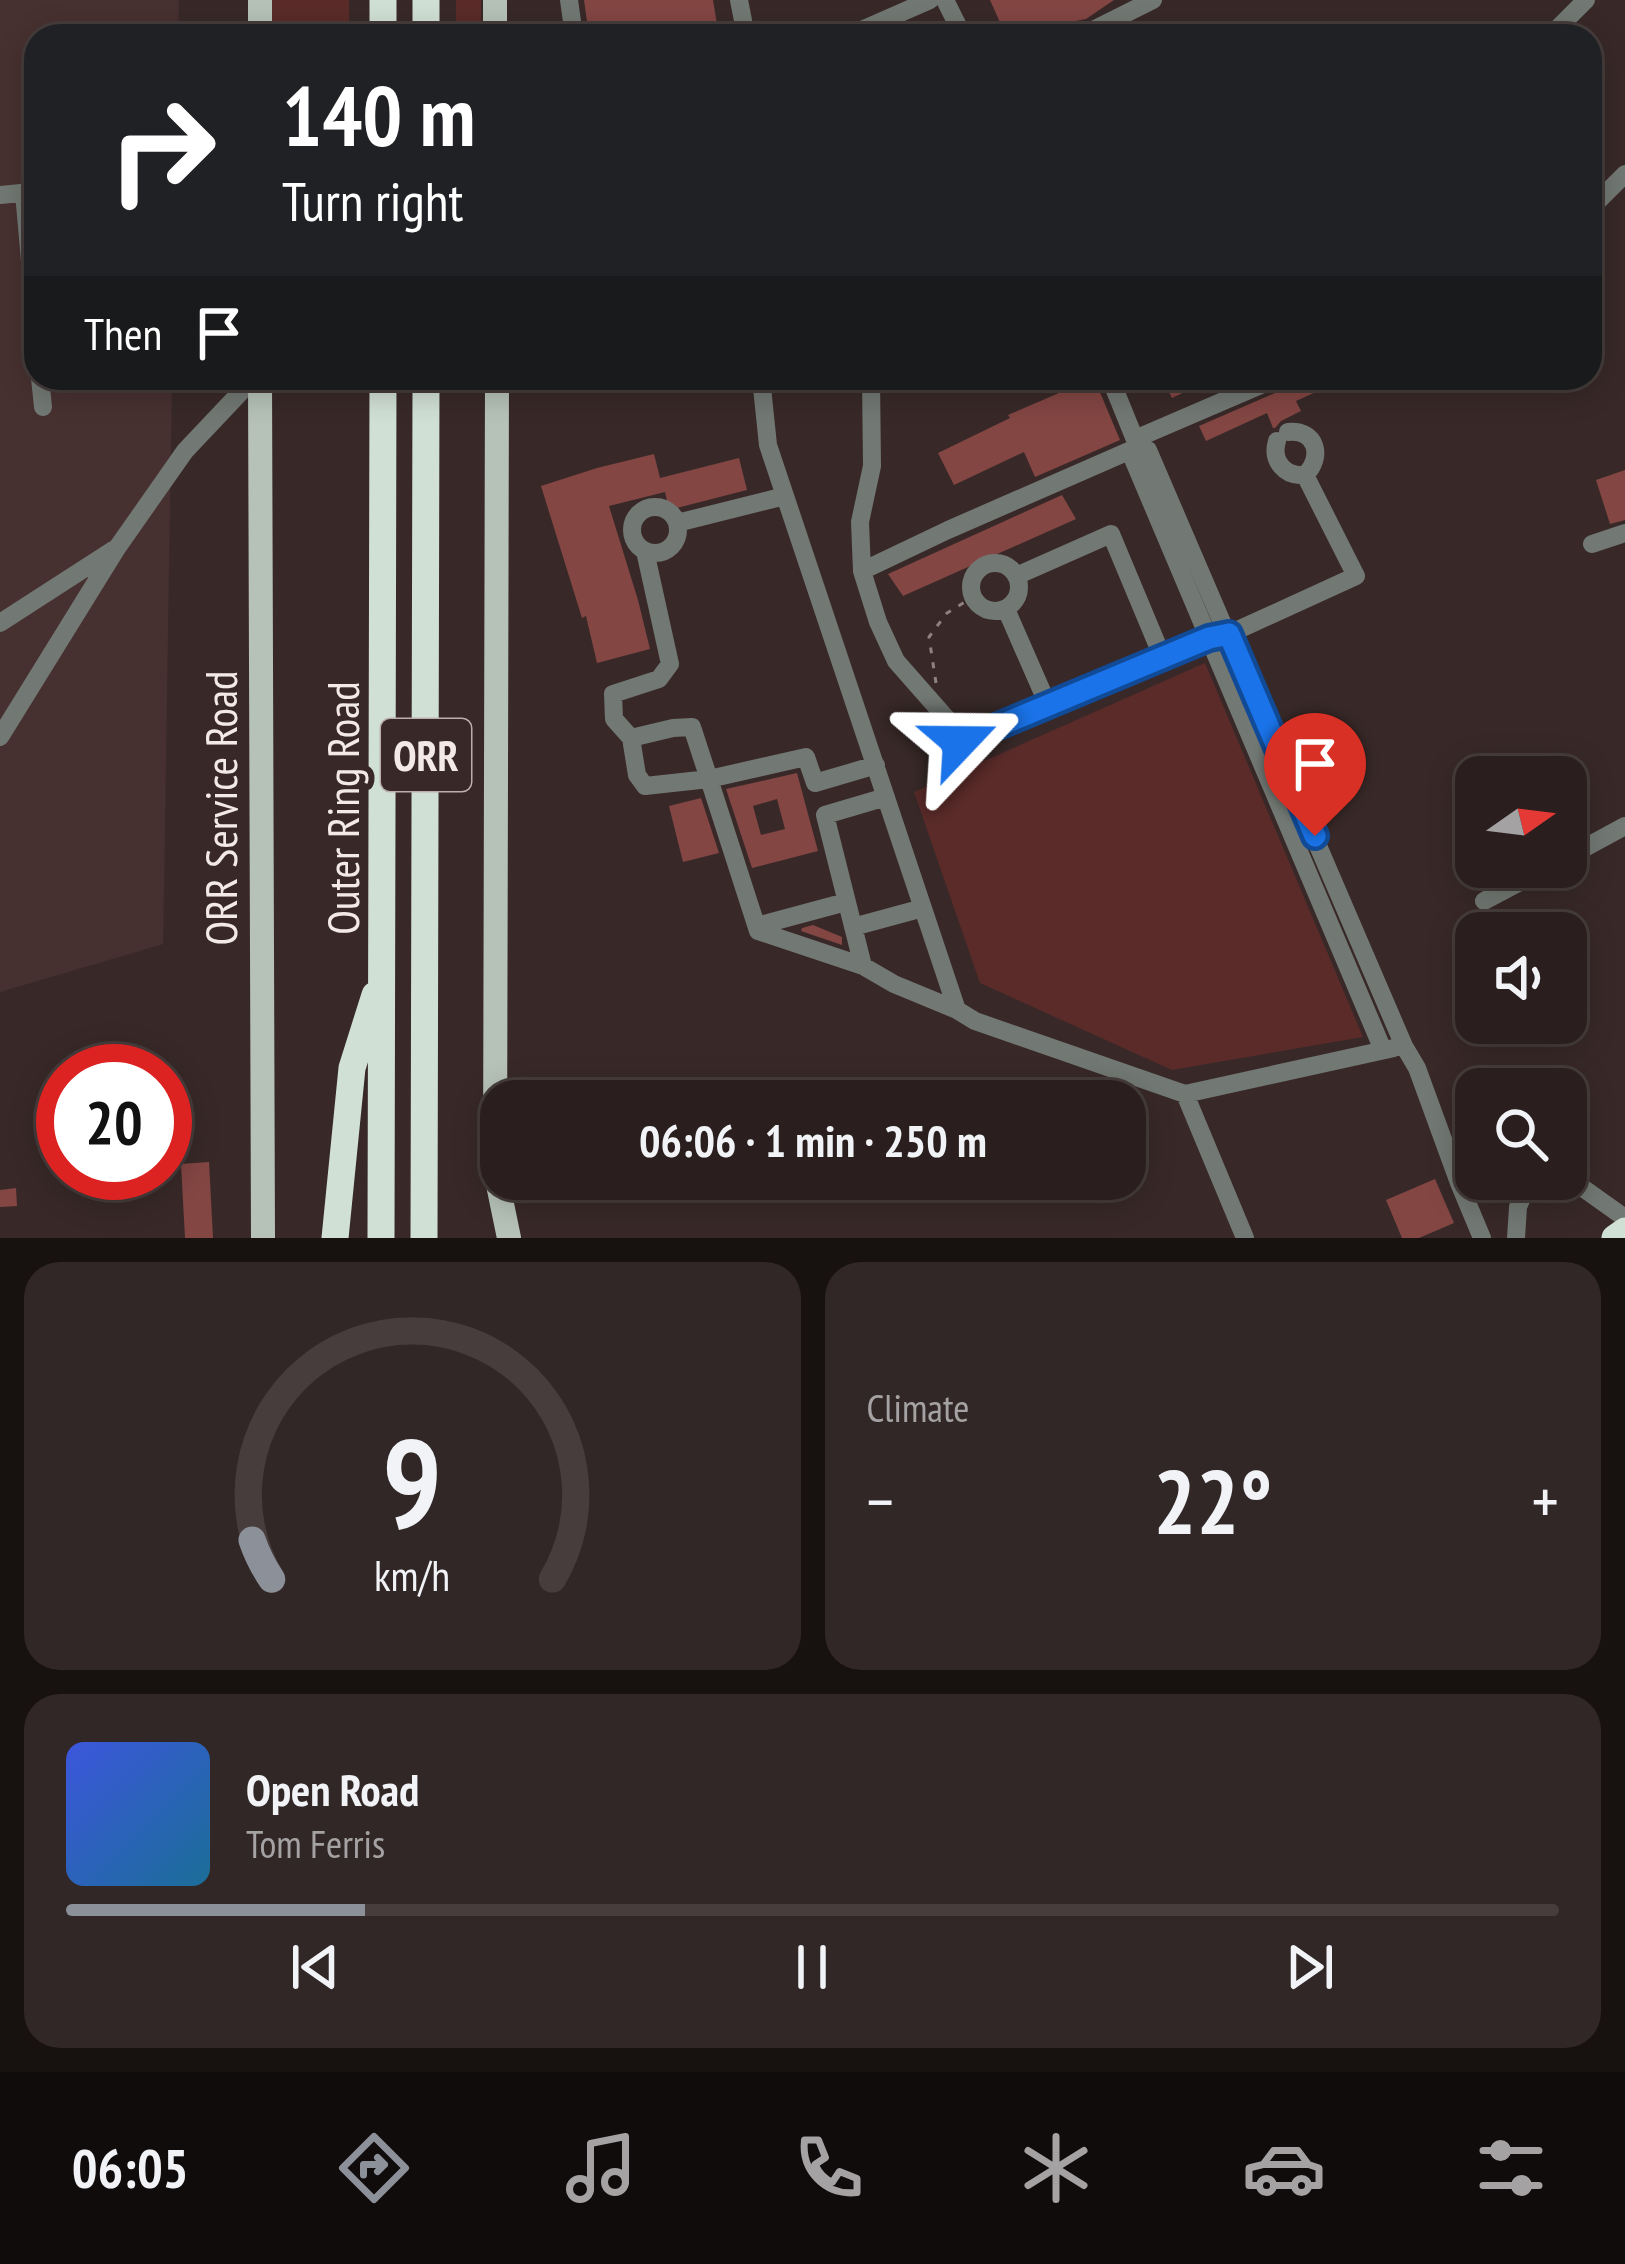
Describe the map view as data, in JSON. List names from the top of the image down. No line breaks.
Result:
{"streets":{"highway":["ORR","Outer Ring Road"],"main road":["ORR Service Road"]},"north":"right","page":{"turn":["140 m","Turn right"],"then":"Then","limit":"20","trip":"06:06 · 1 min · 250 m","tile":"Climate","heat":["−","22°","+"],"song":["Open Road","Tom Ferris"],"tabs":"06:05","gauge":["9","km/h"]}}
